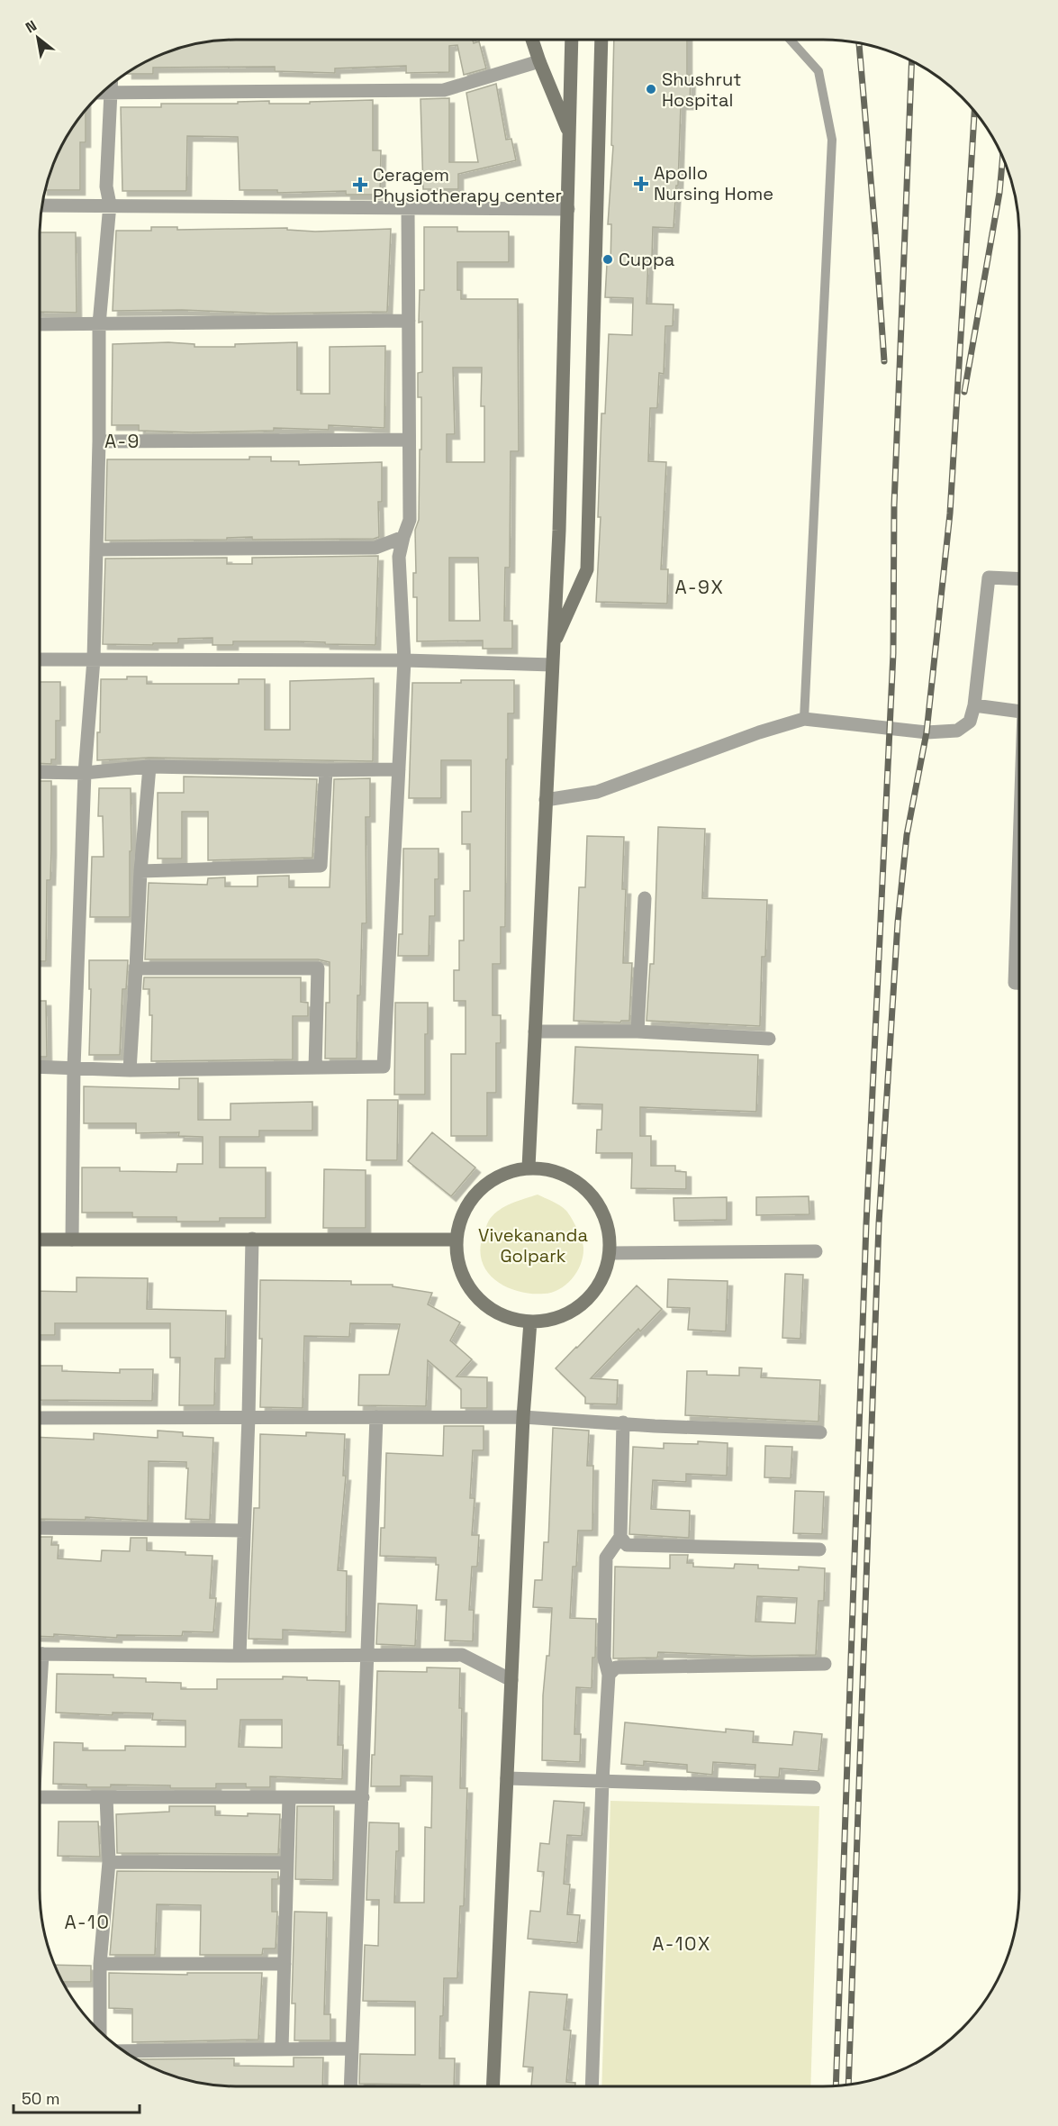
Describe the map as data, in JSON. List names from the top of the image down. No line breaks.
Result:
{"districts":["A-9","A-9X","A-10","A-10X"],"parks":["Vivekananda Golpark"],"places":{"other":["Shushrut Hospital","Cuppa"],"health":["Apollo Nursing Home","Ceragem Physiotherapy center"]},"scale_bar":"50 m","north":"top left"}
